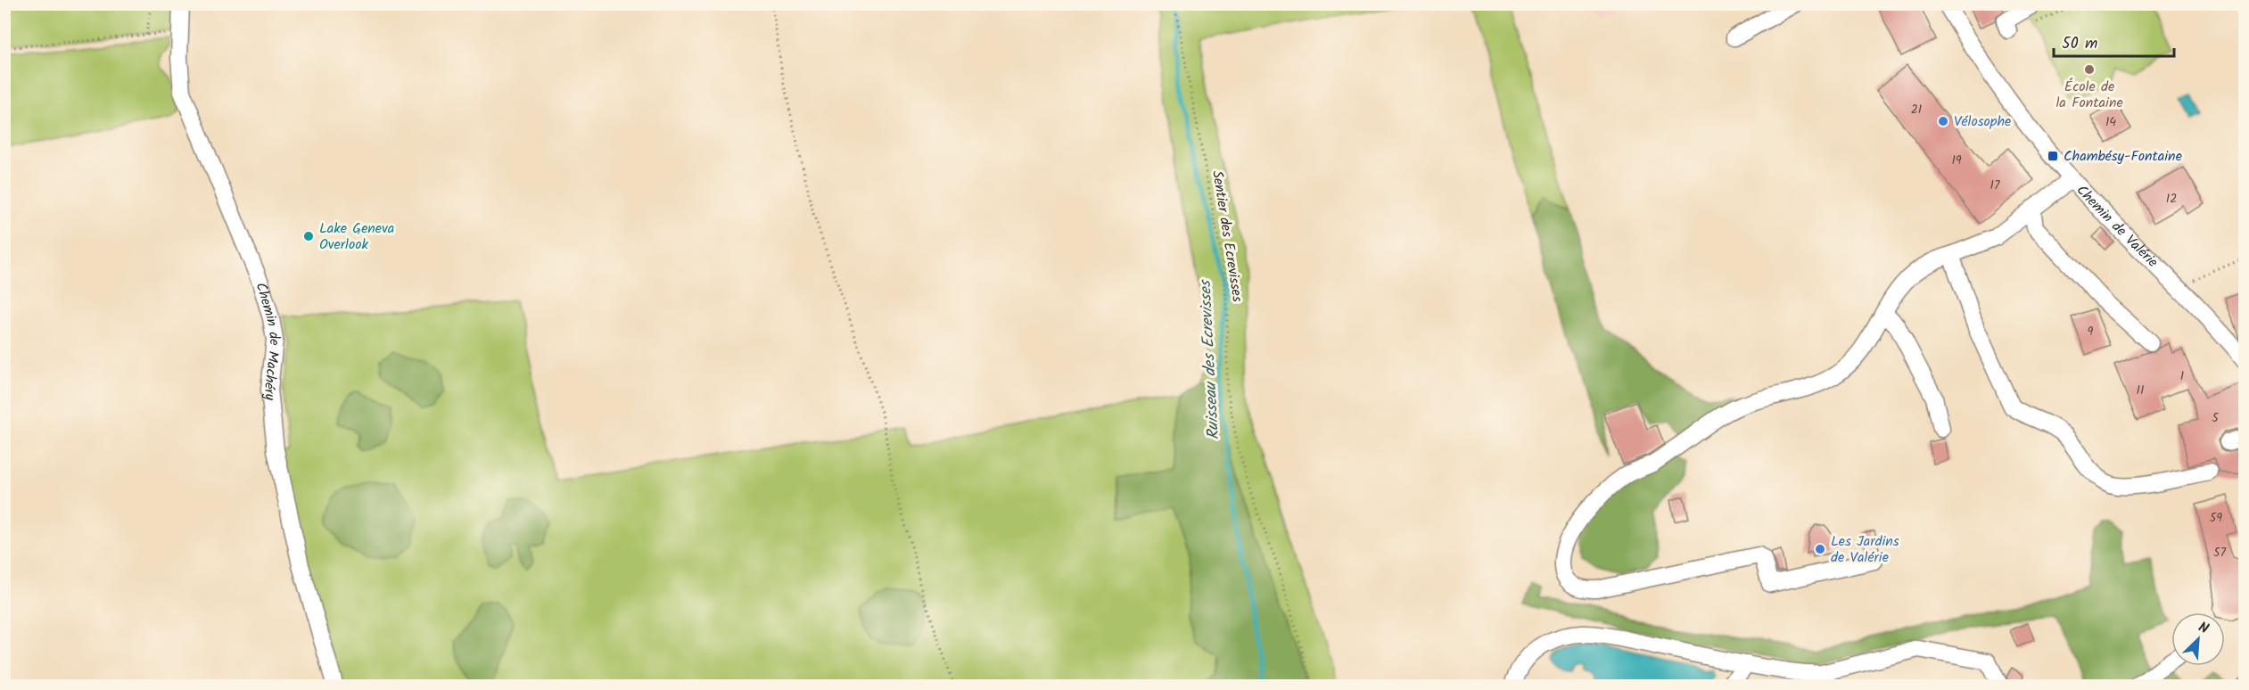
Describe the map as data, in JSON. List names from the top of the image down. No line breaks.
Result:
{"streets":{"street":["Chemin de Valérie","Chemin de Machéry"],"path":["Sentier des Ecrevisses"]},"water":["Ruisseau des Ecrevisses"],"places":{"other":["École de la Fontaine","Vélosophe","Lake Geneva Overlook","Les Jardins de Valérie"],"transit":["Chambésy-Fontaine"]},"house_numbers":["21","14","19","17","12","9","1","11","5","59","57"],"scale_bar":"50 m","north":"top right"}
